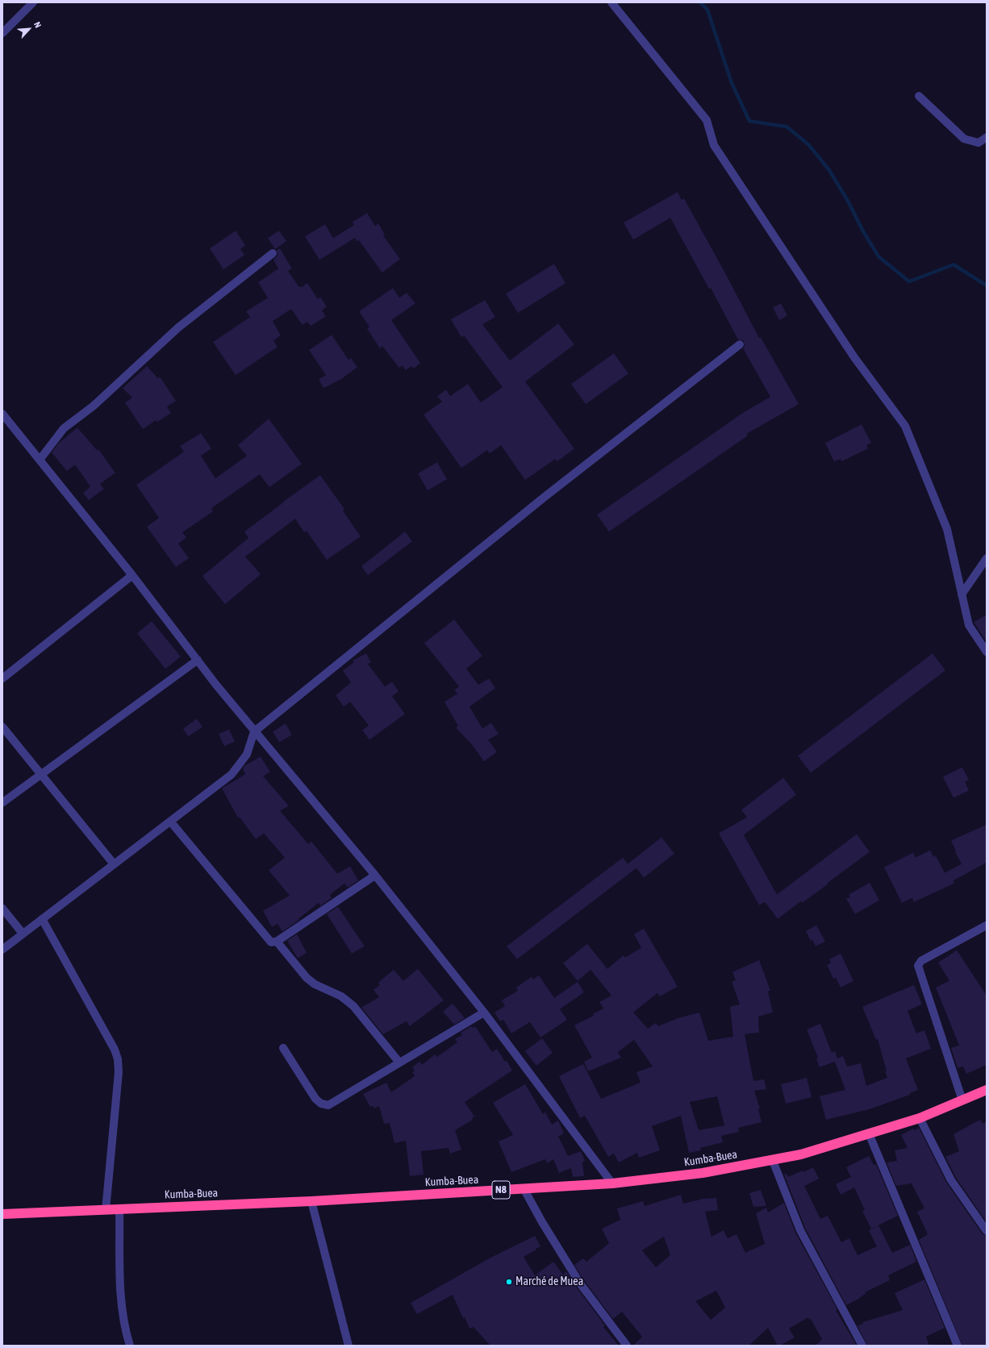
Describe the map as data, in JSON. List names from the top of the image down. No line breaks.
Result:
{"streets":{"highway":["Kumba-Buea","N8"]},"places":["Marché de Muea"],"north":"top right"}
